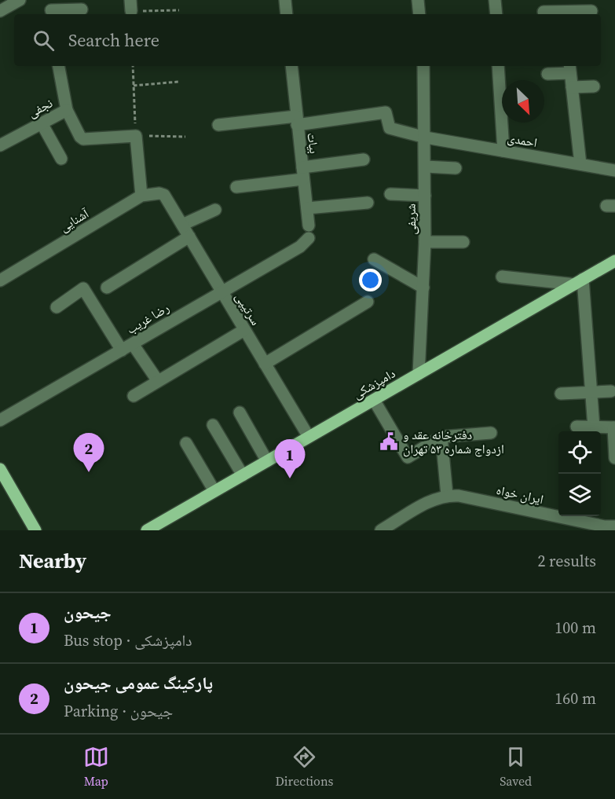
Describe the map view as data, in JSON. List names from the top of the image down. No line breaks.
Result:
{"streets":{"main road":["دامپزشکی"],"street":["نجفی","احمدی","بیات","شریفی","آشنایی","سرتیپی","رضا غریب","ایران خواه"]},"crossings":[["احمدی","بیات"],["احمدی","شریفی"],["شریفی","دامپزشکی"],["آشنایی","سرتیپی"],["سرتیپی","رضا غریب"],["سرتیپی","دامپزشکی"]],"places":{"public building":["دفترخانه عقد و ازدواج شماره ۵۳ تهران"]},"north":"bottom right","page":{"search":"Search here","pins":["2","1"],"heading":["Nearby","2 results"],"list":[{"mark":"1","name":"جیحون","note":"Bus stop · دامپزشکی","value":"100 m"},{"mark":"2","name":"پارکینگ عمومی جیحون","note":"Parking · جیحون","value":"160 m"}],"nav":["Map","Directions","Saved"]}}
